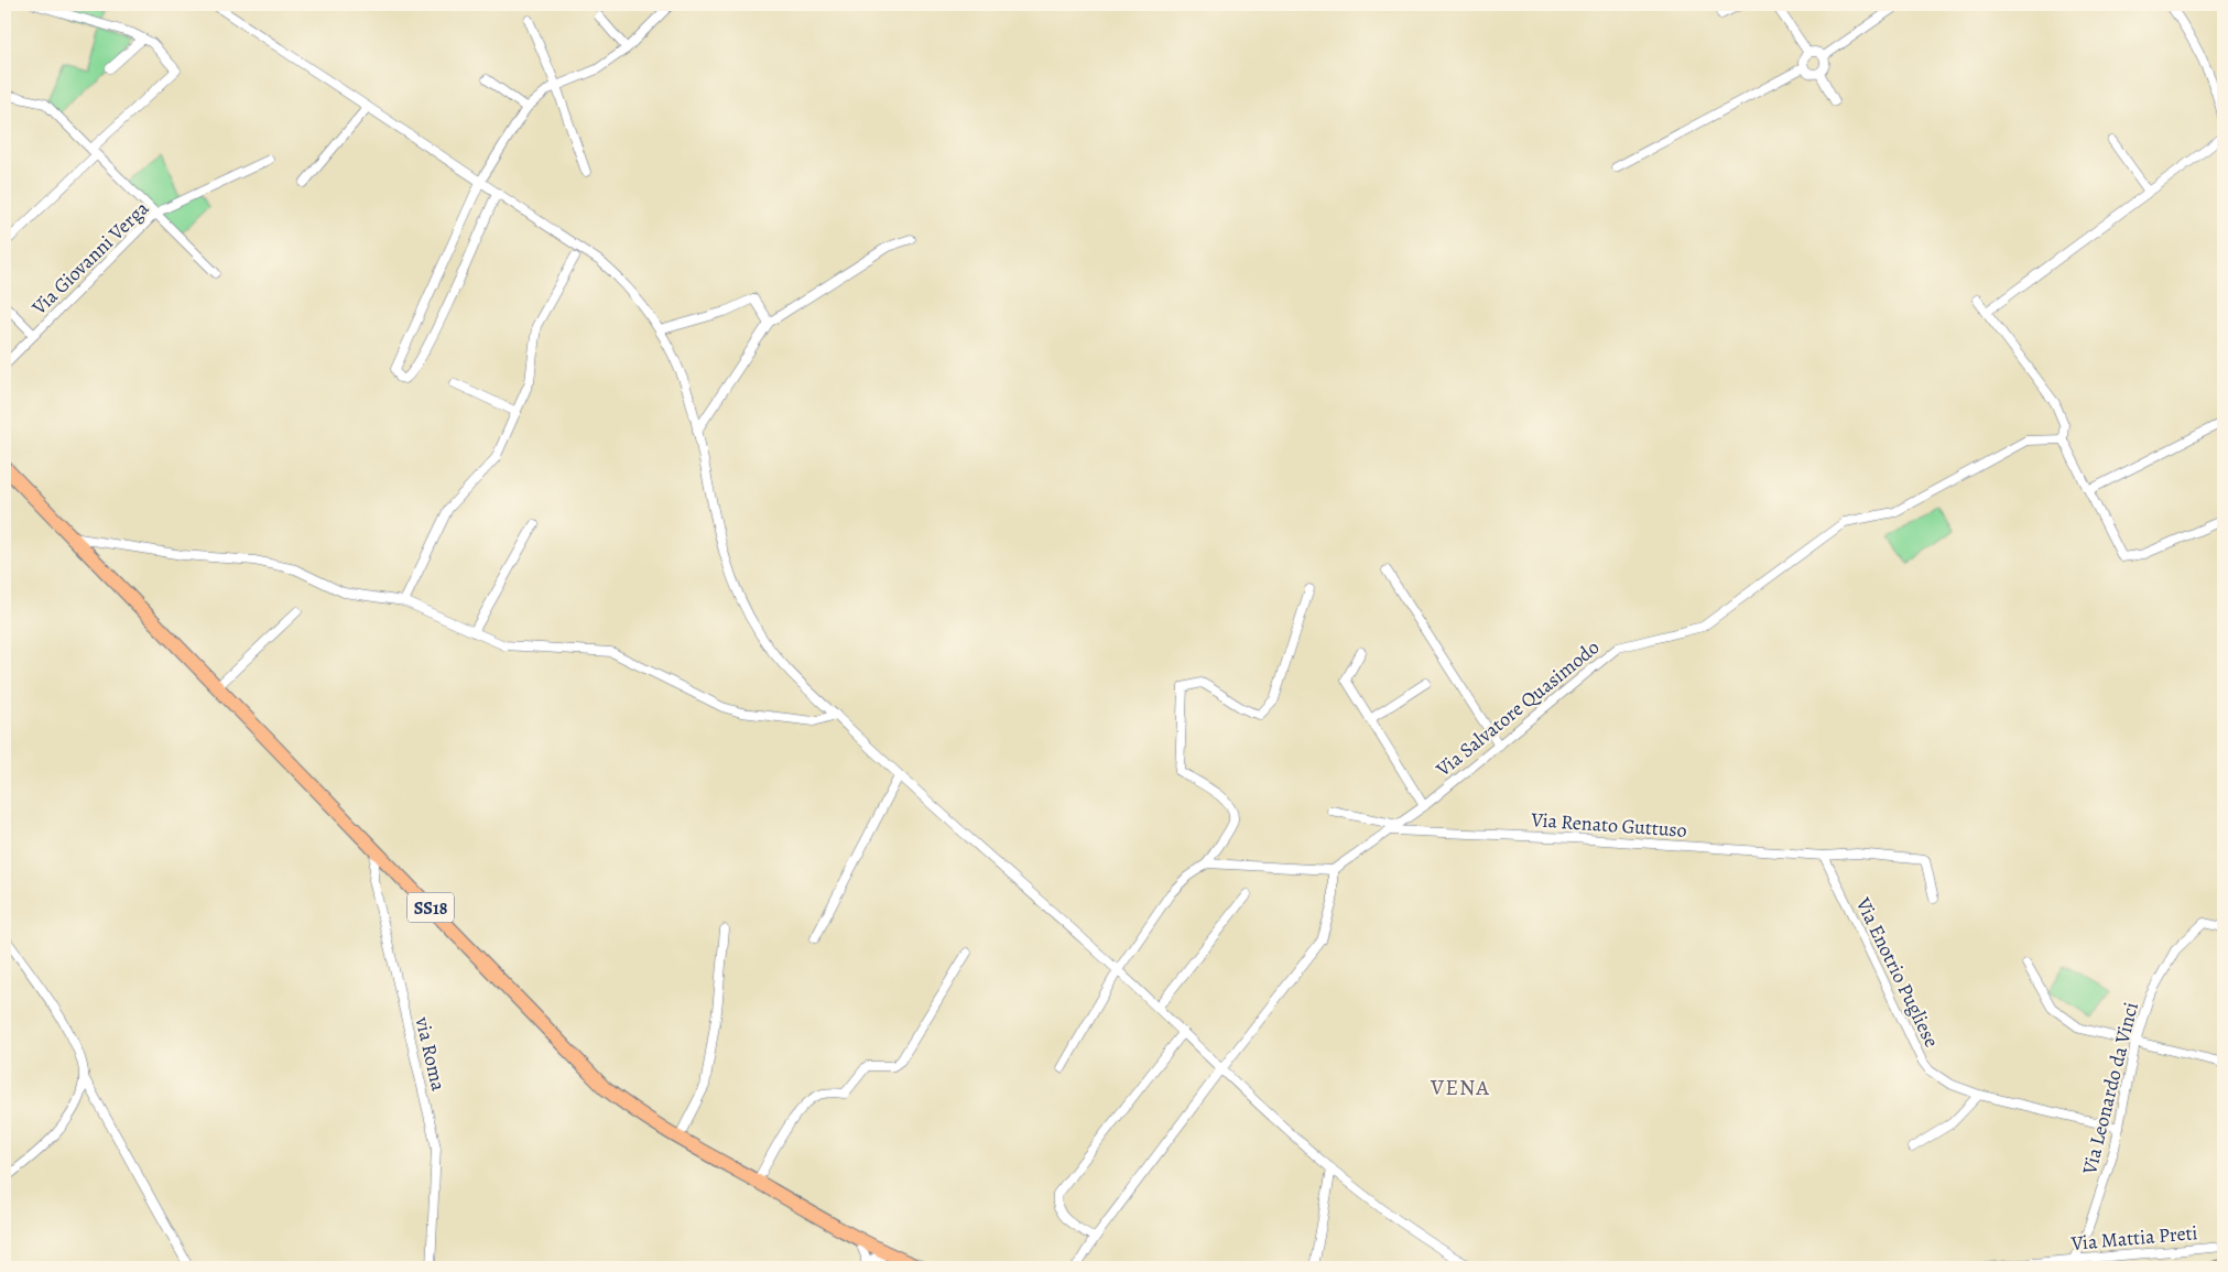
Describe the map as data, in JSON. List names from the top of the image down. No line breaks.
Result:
{"streets":{"main road":["SS18"],"street":["Via Giovanni Verga","Via Salvatore Quasimodo","Via Renato Guttuso","Via Enotrio Pugliese","via Roma","Via Leonardo da Vinci","Via Mattia Preti"]},"crossings":[["Via Salvatore Quasimodo","Via Renato Guttuso"],["Via Renato Guttuso","Via Enotrio Pugliese"],["SS18","via Roma"],["Via Enotrio Pugliese","Via Leonardo da Vinci"],["Via Leonardo da Vinci","Via Mattia Preti"]],"districts":["VENA"]}
